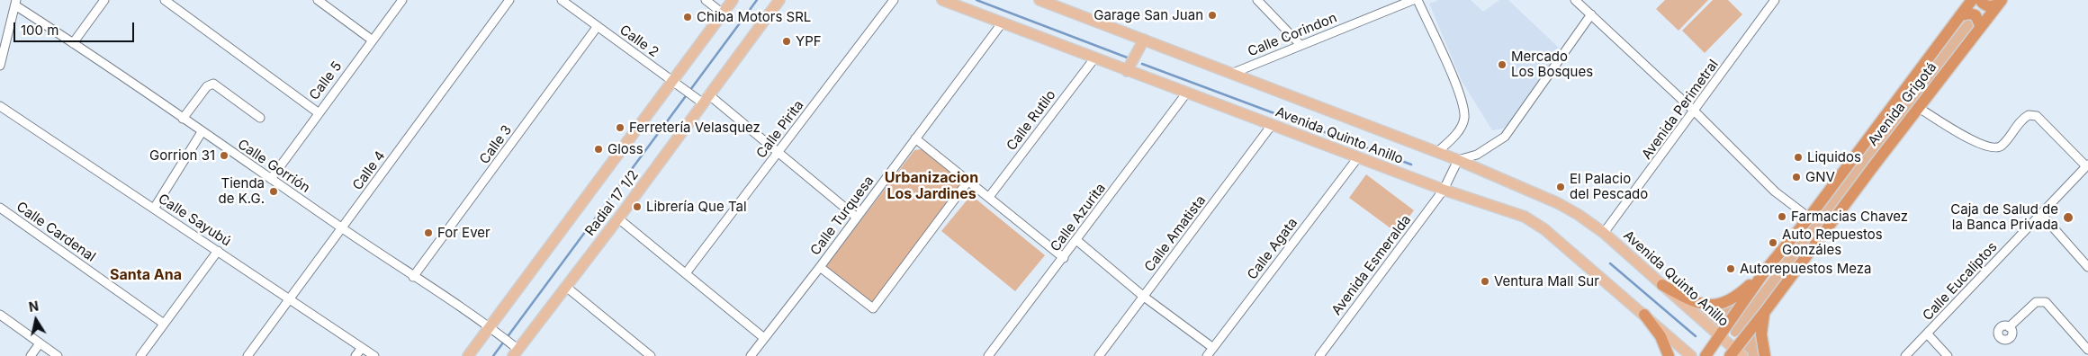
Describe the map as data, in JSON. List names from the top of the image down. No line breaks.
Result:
{"streets":{"highway":["Avenida Grigotá"],"main road":["Avenida Quinto Anillo","Radial 17 1/2"],"street":["Calle Corindon","Calle 2","Calle 5","Avenida Perimetral","Calle Rutilo","Calle Pirita","Calle 3","Calle Gorrión","Calle 4","Calle Turquesa","Calle Azurita","Calle Sayubú","Calle Cardenal","Calle Amatista","Calle Agata","Avenida Esmeralda","Calle Eucaliptos"]},"crossings":[["Calle Corindon","Avenida Quinto Anillo"],["Calle 2","Calle Pirita"],["Calle 2","Calle 3"],["Calle 2","Radial 17 1/2"],["Calle 2","Calle Turquesa"],["Calle 5","Calle Gorrión"],["Avenida Grigotá","Avenida Quinto Anillo"],["Avenida Perimetral","Avenida Quinto Anillo"],["Calle Rutilo","Avenida Quinto Anillo"],["Avenida Quinto Anillo","Calle Turquesa"],["Avenida Quinto Anillo","Calle Azurita"],["Avenida Quinto Anillo","Calle Amatista"],["Avenida Quinto Anillo","Calle Agata"],["Avenida Quinto Anillo","Avenida Esmeralda"],["Calle 3","Calle Gorrión"],["Calle Gorrión","Calle 4"],["Calle Gorrión","Radial 17 1/2"],["Calle 4","Calle Sayubú"]],"districts":["Urbanizacion Los Jardines","Santa Ana"],"places":["Garage San Juan","Chiba Motors SRL","YPF","Mercado Los Bosques","Ferretería Velasquez","Gloss","Gorrion 31","Liquidos","GNV","El Palacio del Pescado","Tienda de K.G.","Librería Que Tal","Farmacias Chavez","Caja de Salud de la Banca Privada","For Ever","Auto Repuestos Gonzáles","Autorepuestos Meza","Ventura Mall Sur"],"scale_bar":"100 m","north":"top"}
